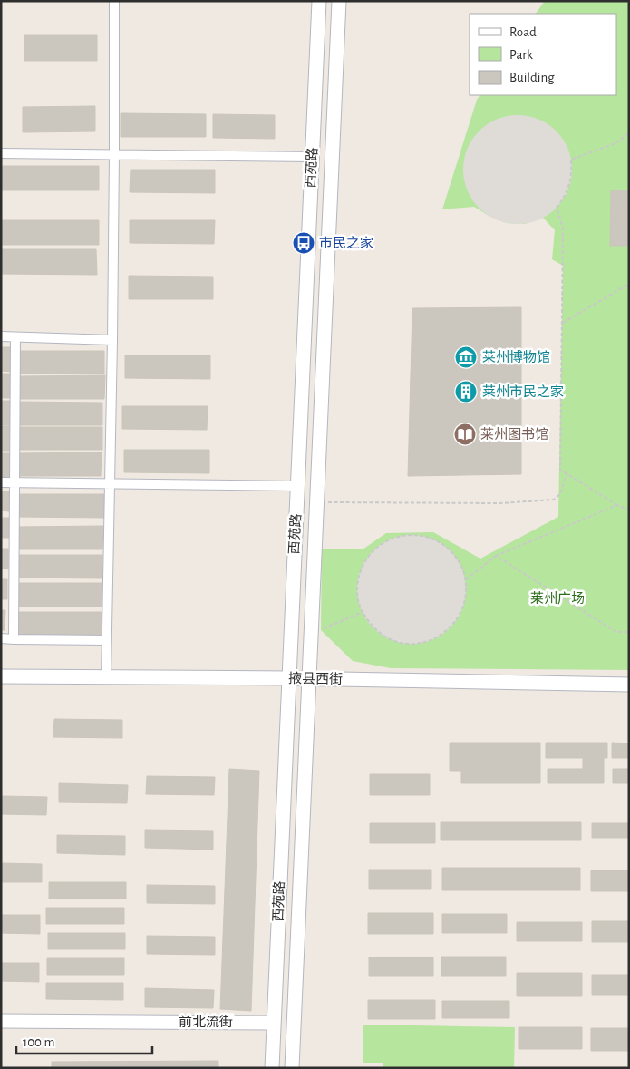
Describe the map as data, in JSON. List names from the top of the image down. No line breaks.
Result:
{"streets":{"main road":["西苑路","掖县西街","前北流街"]},"crossings":[["西苑路","掖县西街"],["西苑路","前北流街"]],"parks":["莱州广场"],"places":{"bus stop":["市民之家"],"museum":["莱州博物馆"],"building":["莱州市民之家"],"library":["莱州图书馆"]},"legend":["Road","Park","Building"],"scale_bar":"100 m"}
